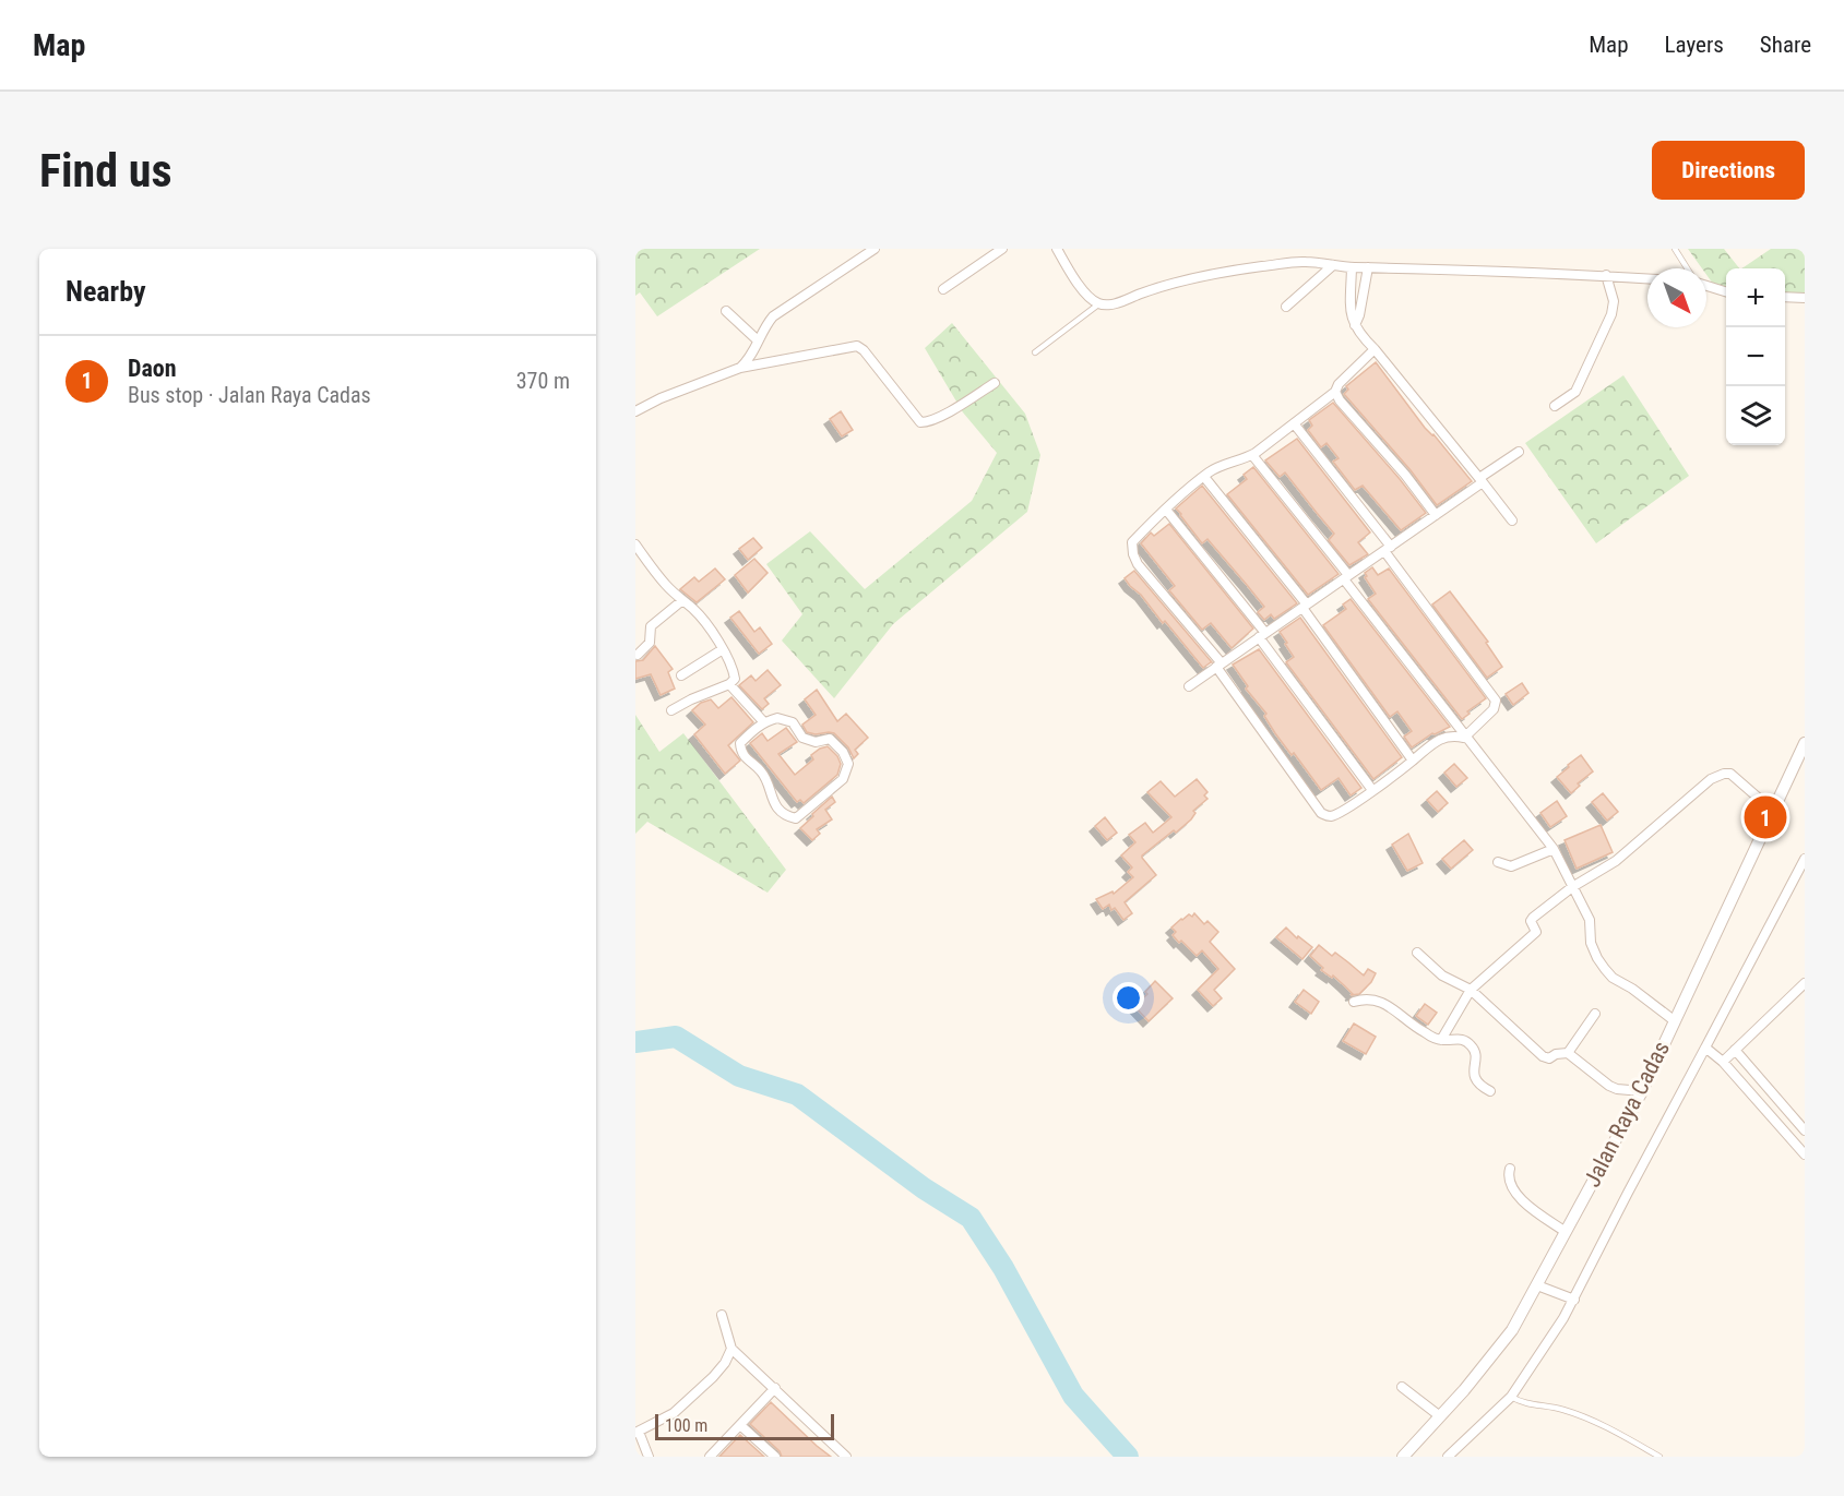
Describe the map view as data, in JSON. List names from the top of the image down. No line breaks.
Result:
{"streets":{"street":["Jalan Raya Cadas"]},"scale_bar":"100 m","north":"bottom right","page":{"header":"Map","nav":["Map","Layers","Share"],"buttons":"Directions","title":"Find us","heading":"Nearby","map_buttons":["+","−"],"list":[{"mark":"1","name":"Daon","note":"Bus stop · Jalan Raya Cadas","value":"370 m"}],"pins":"1","scale":"100 m"}}
